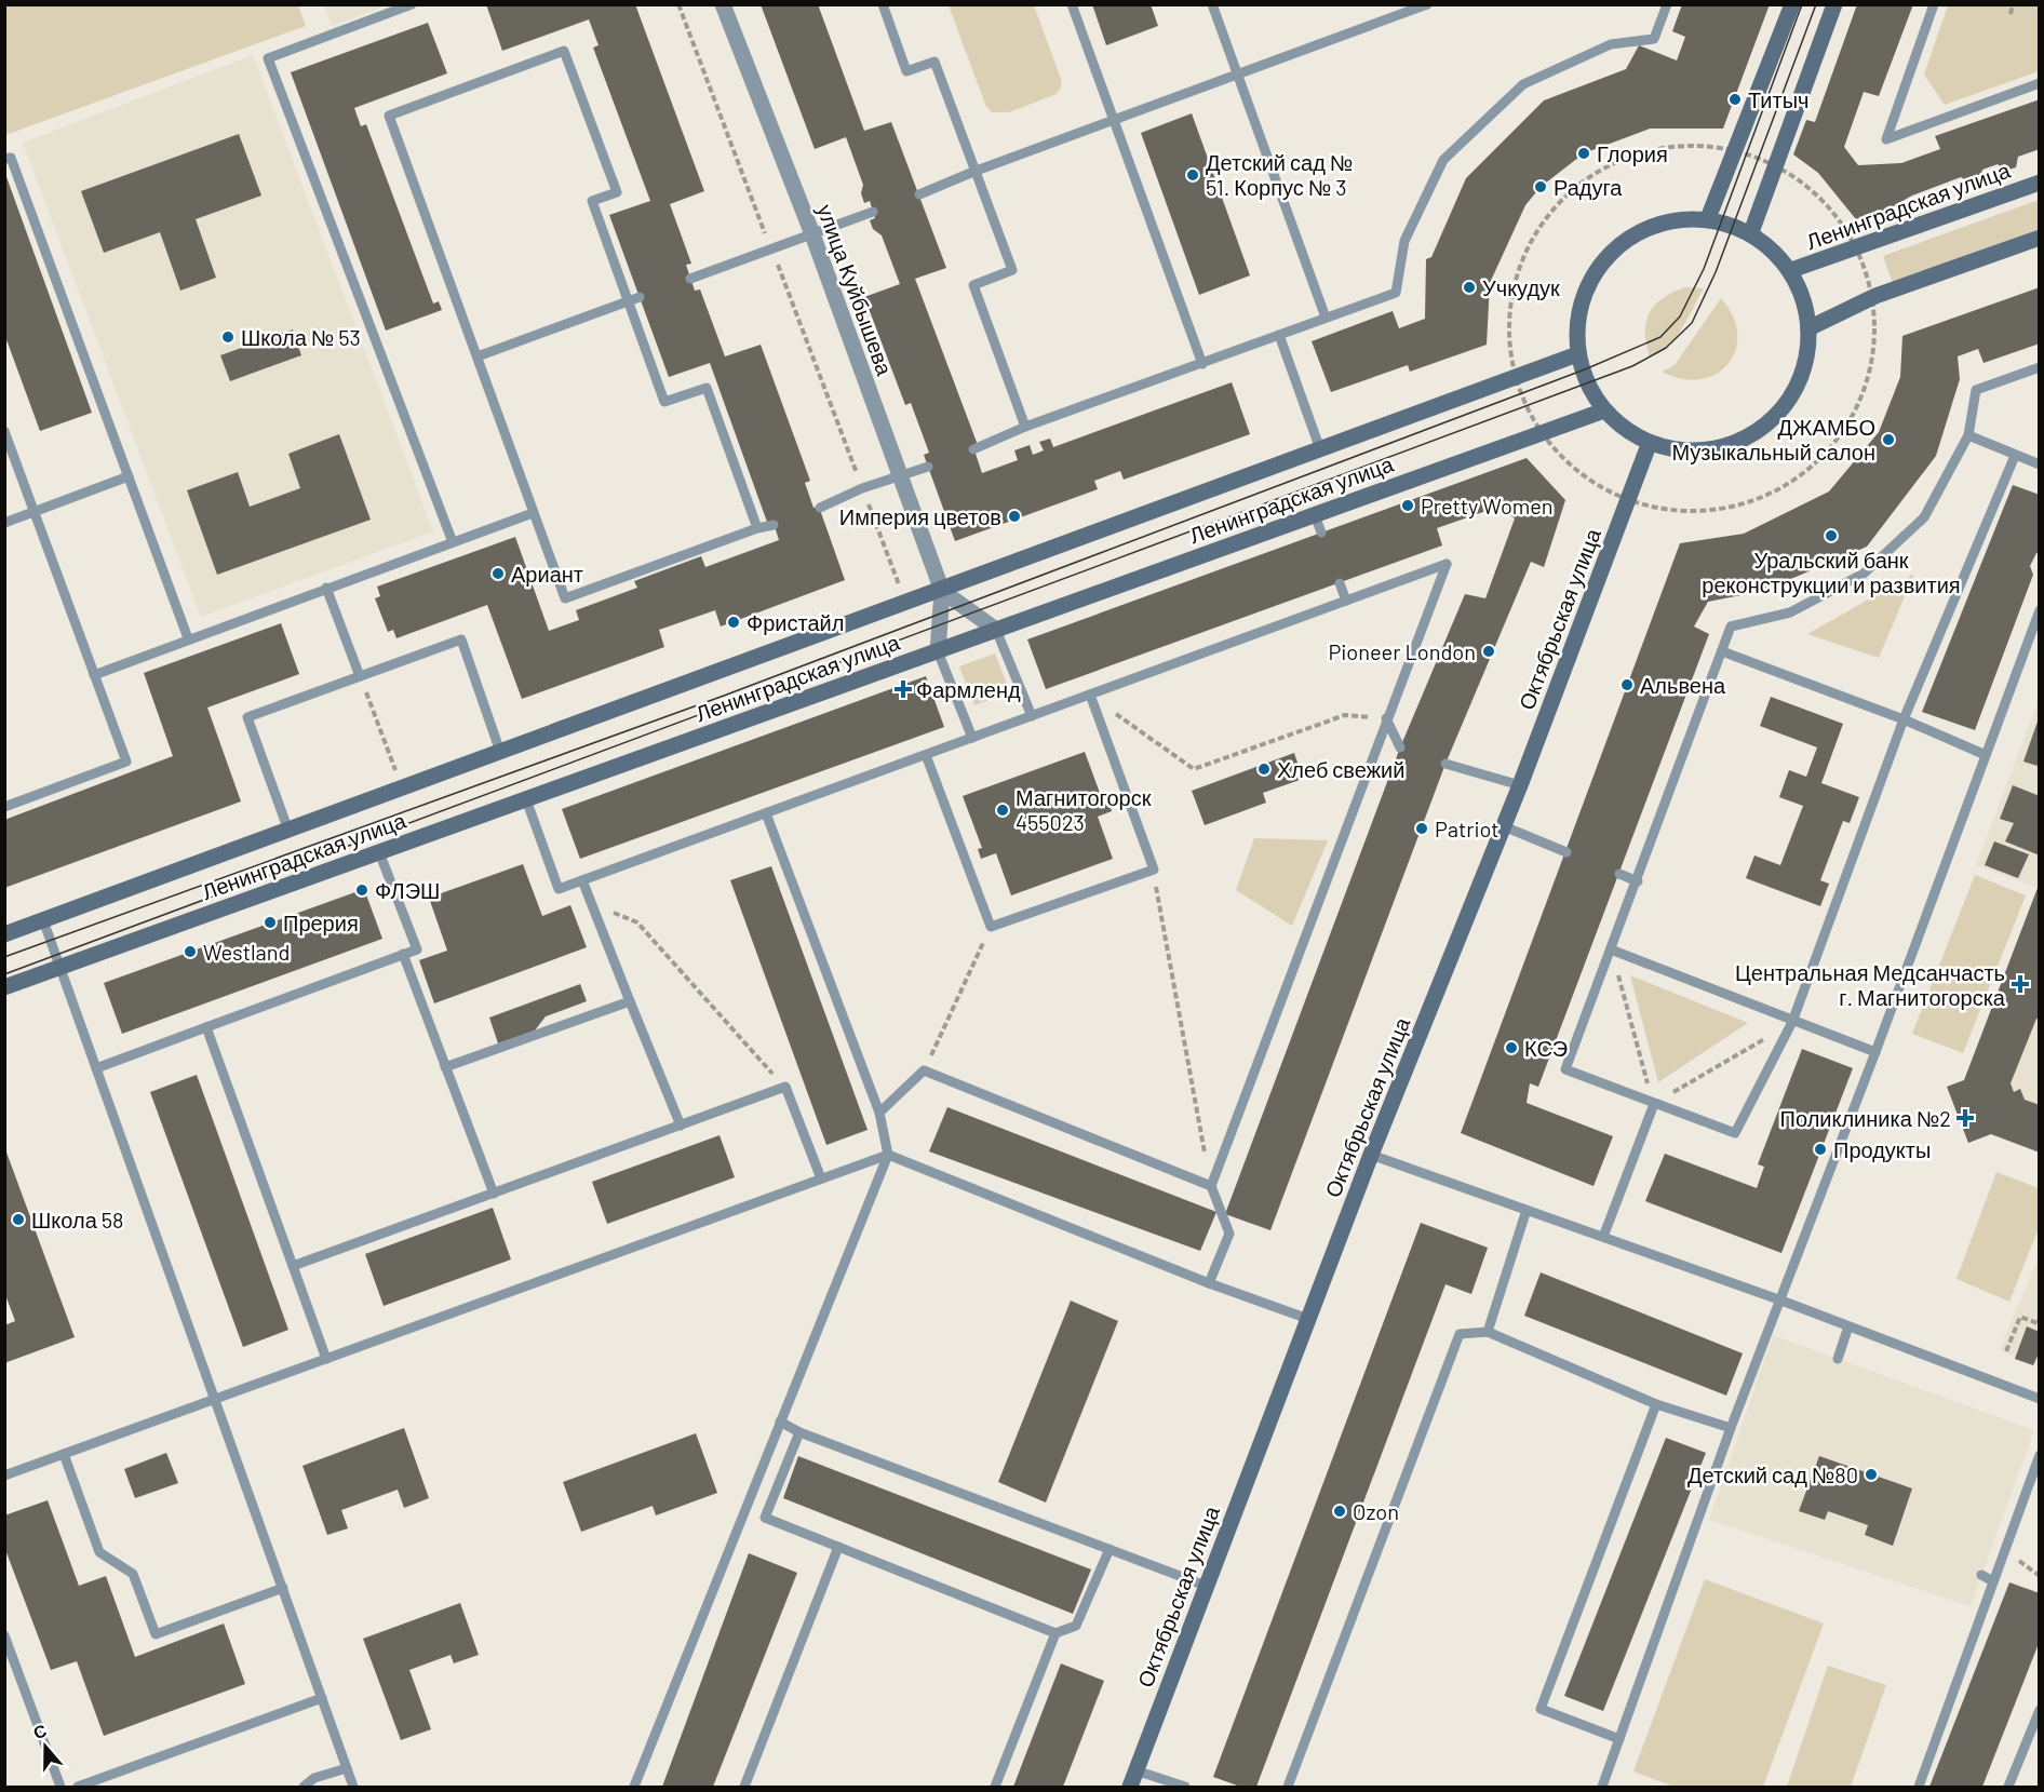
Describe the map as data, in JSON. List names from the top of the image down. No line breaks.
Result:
{"streets":{"main road":["Ленинградская улица","Октябрьская улица"],"street":["улица Куйбышева"]},"crossings":[["Ленинградская улица","улица Куйбышева"]],"places":{"other":["Титыч","Глория","Детский сад № 51. Корпус № 3","Радуга","Учкудук","Школа № 53","ДЖАМБО Музыкальный салон","Pretty Women","Империя цветов","Уральский банк реконструкции и развития","Ариант","Фристайл","Pioneer London","Альвена","Хлеб свежий","Магнитогорск 455023","Patriot","ФЛЭШ","Прерия","Westland","КСЭ","Продукты","Школа 58","Детский сад №80","Ozon"],"health":["Фармленд","Центральная Медсанчасть г. Магнитогорска","Поликлиника №2"]},"north":"top"}
